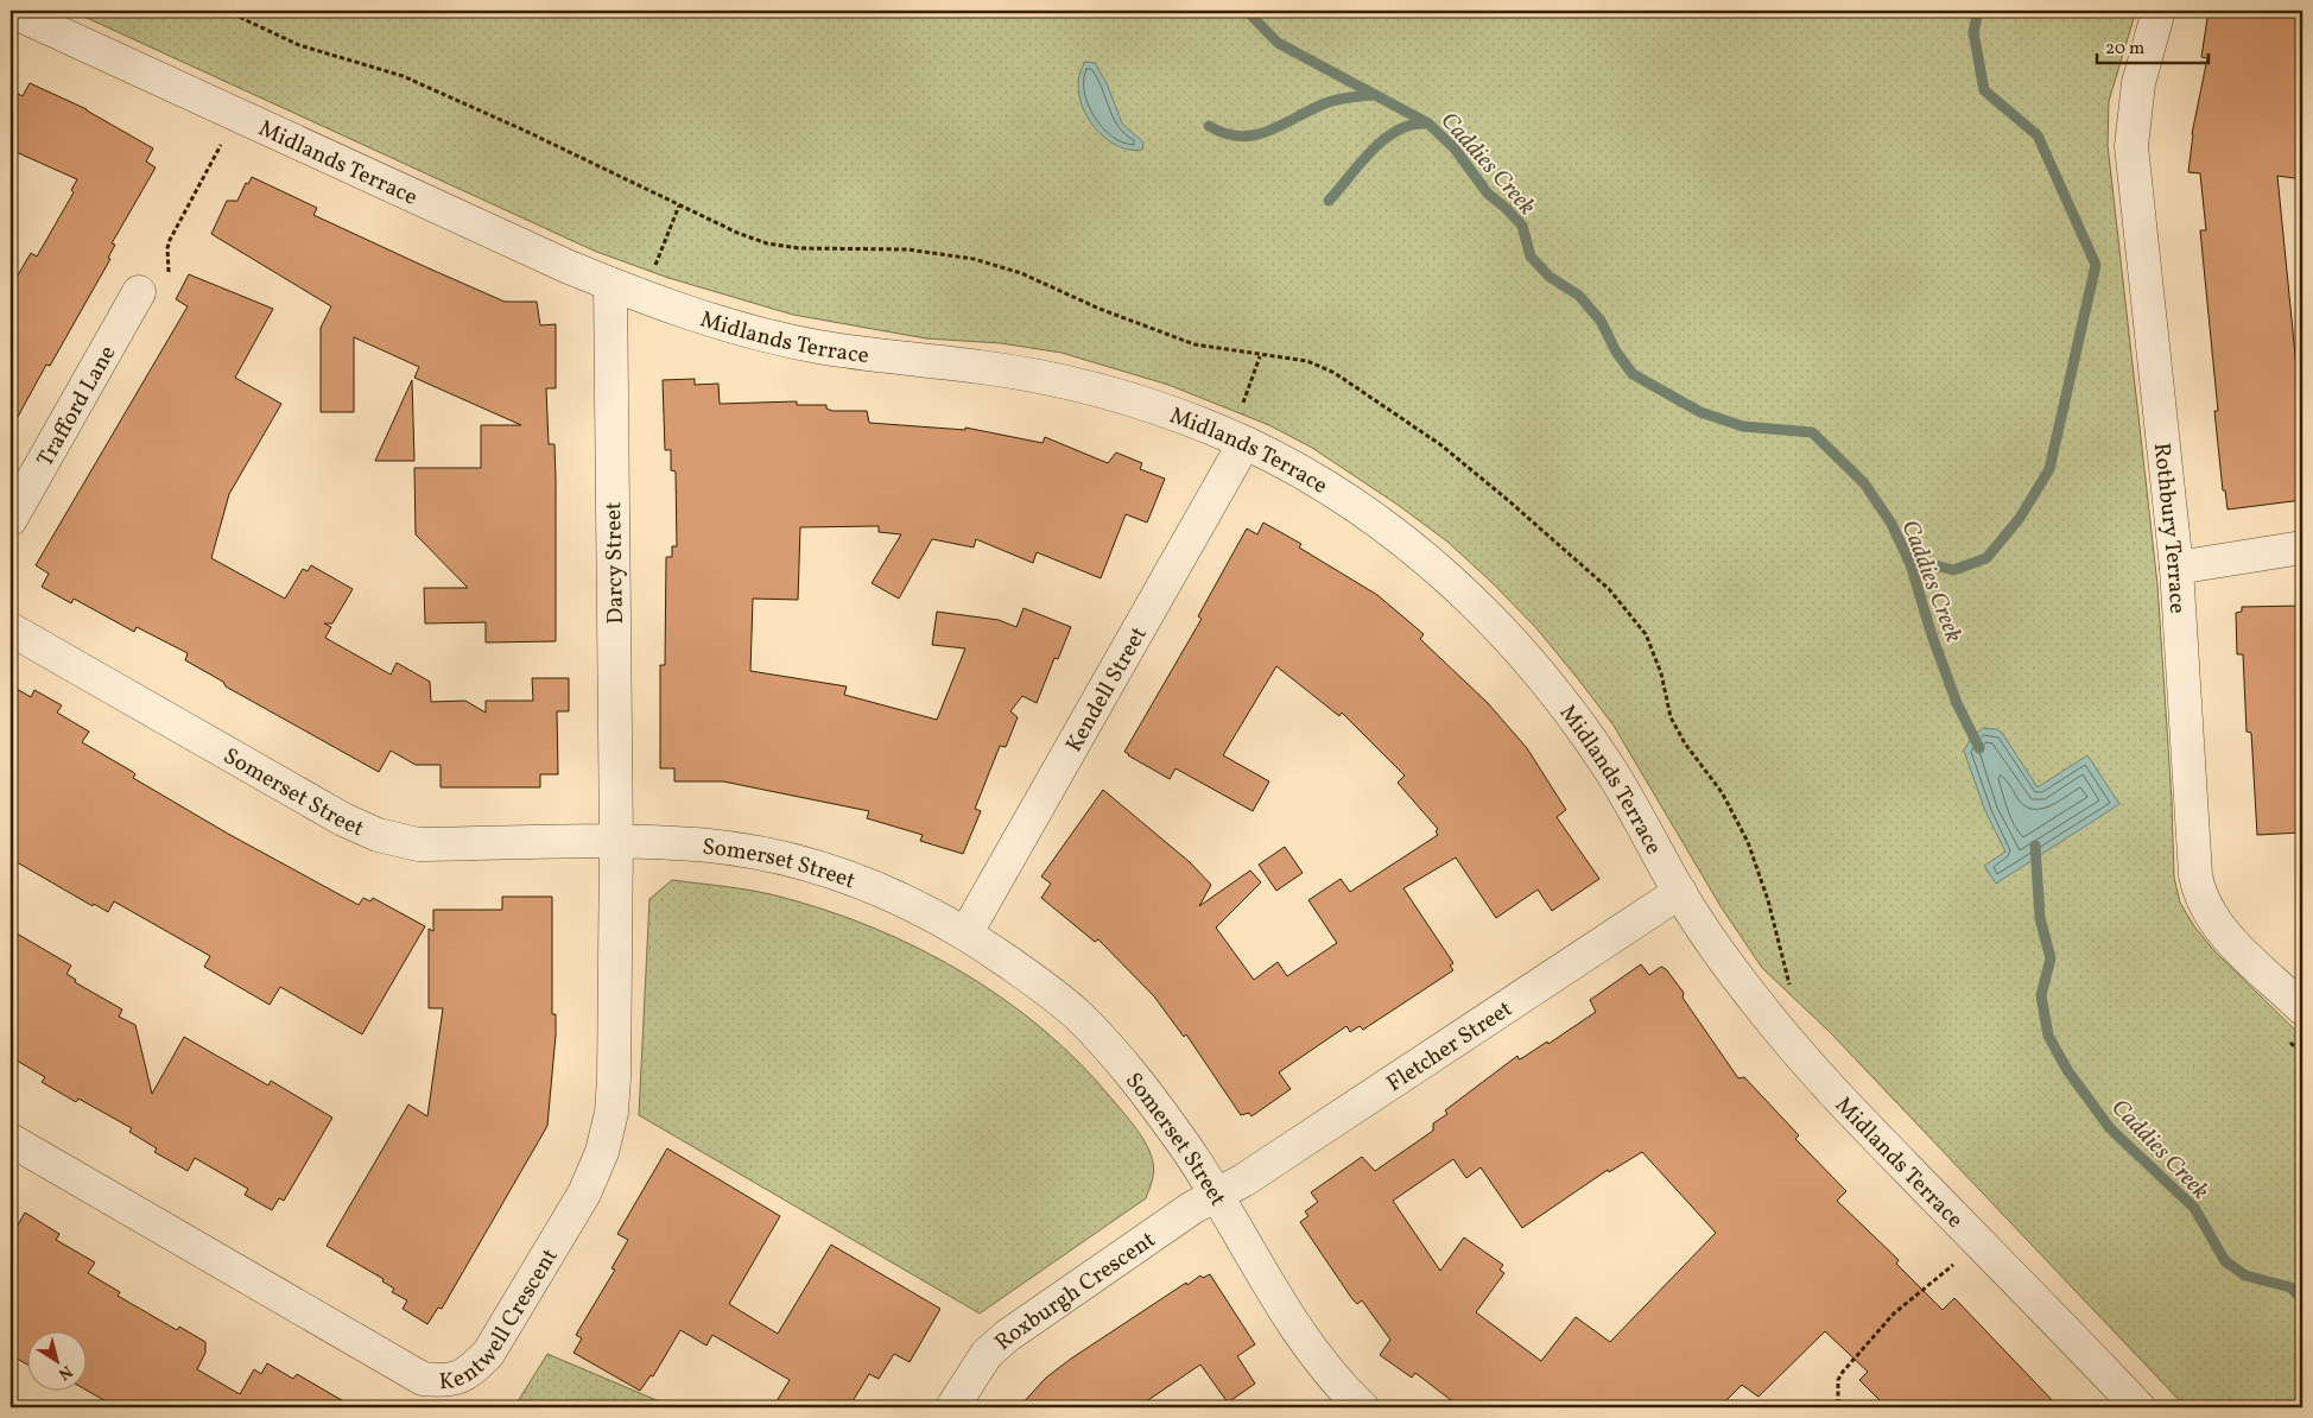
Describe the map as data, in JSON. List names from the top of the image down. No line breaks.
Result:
{"streets":{"street":["Midlands Terrace","Trafford Lane","Rothbury Terrace","Darcy Street","Kendell Street","Somerset Street","Fletcher Street","Roxburgh Crescent","Kentwell Crescent"]},"crossings":[["Midlands Terrace","Darcy Street"],["Midlands Terrace","Kendell Street"],["Midlands Terrace","Fletcher Street"],["Darcy Street","Somerset Street"],["Darcy Street","Kentwell Crescent"],["Kendell Street","Somerset Street"],["Somerset Street","Fletcher Street"],["Somerset Street","Roxburgh Crescent"],["Somerset Street","Kentwell Crescent"],["Fletcher Street","Roxburgh Crescent"]],"water":["Caddies Creek"],"scale_bar":"20 m","north":"bottom right"}
